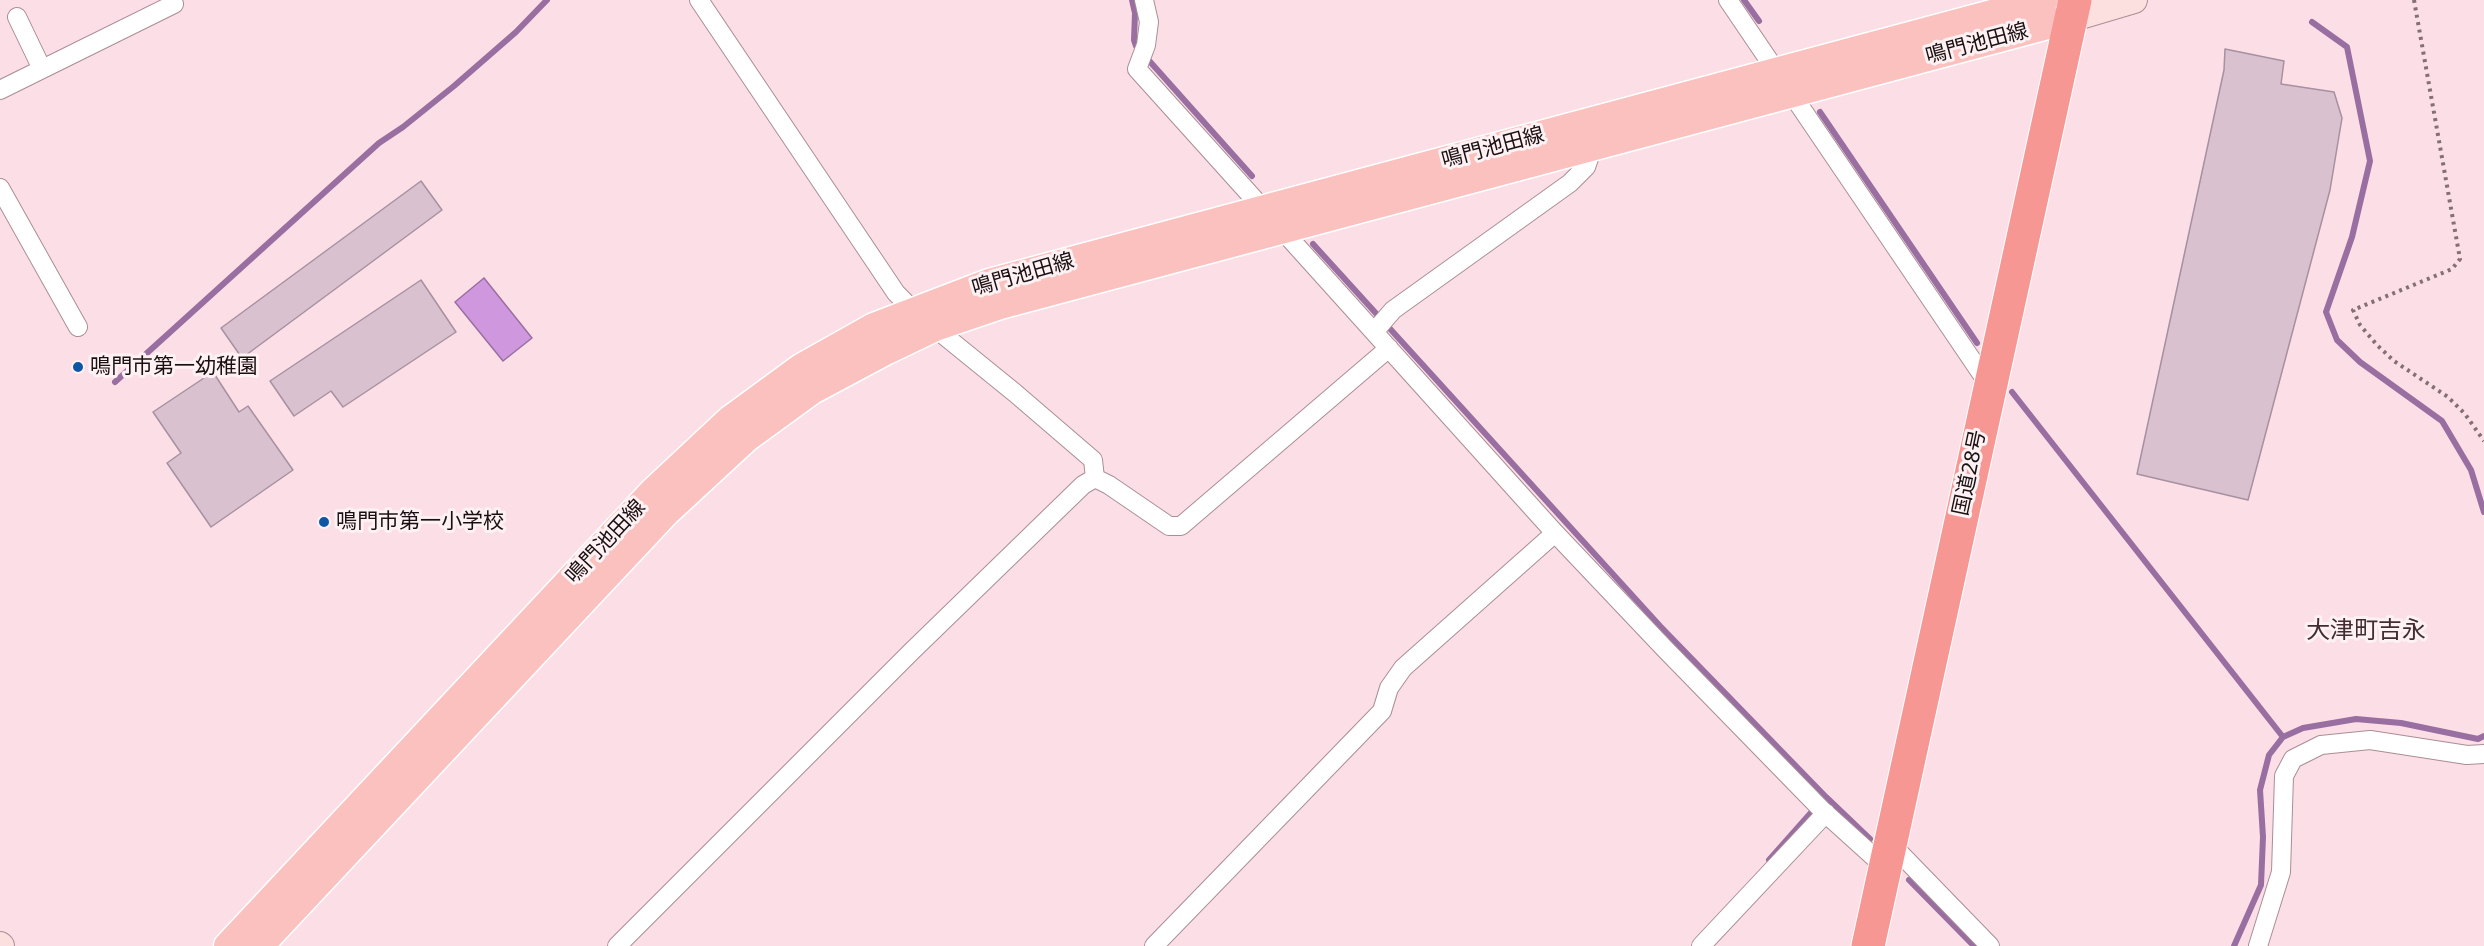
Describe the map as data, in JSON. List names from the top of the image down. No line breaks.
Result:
{"streets":{"highway":["国道28号"],"main road":["鳴門池田線"]},"crossings":[["鳴門池田線","国道28号"]],"districts":["大津町吉永"],"places":["鳴門市第一幼稚園","鳴門市第一小学校"]}
